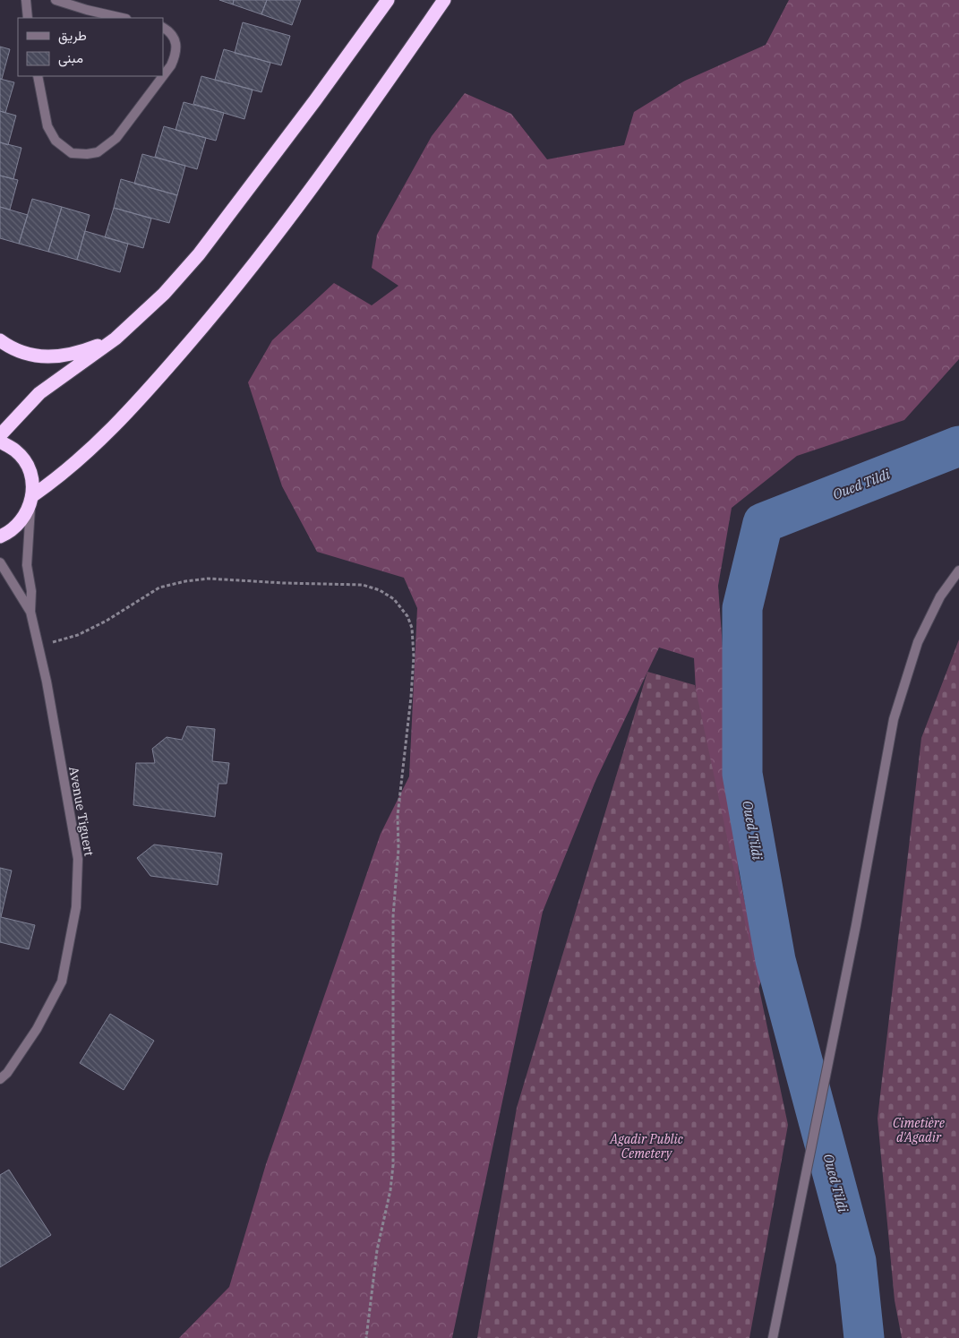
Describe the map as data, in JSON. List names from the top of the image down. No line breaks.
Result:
{"streets":{"street":["Avenue Tiguert"]},"water":["Oued Tildi"],"parks":["Cimetière d'Agadir","Agadir Public Cemetery"],"legend":["طريق","مبنى"]}
